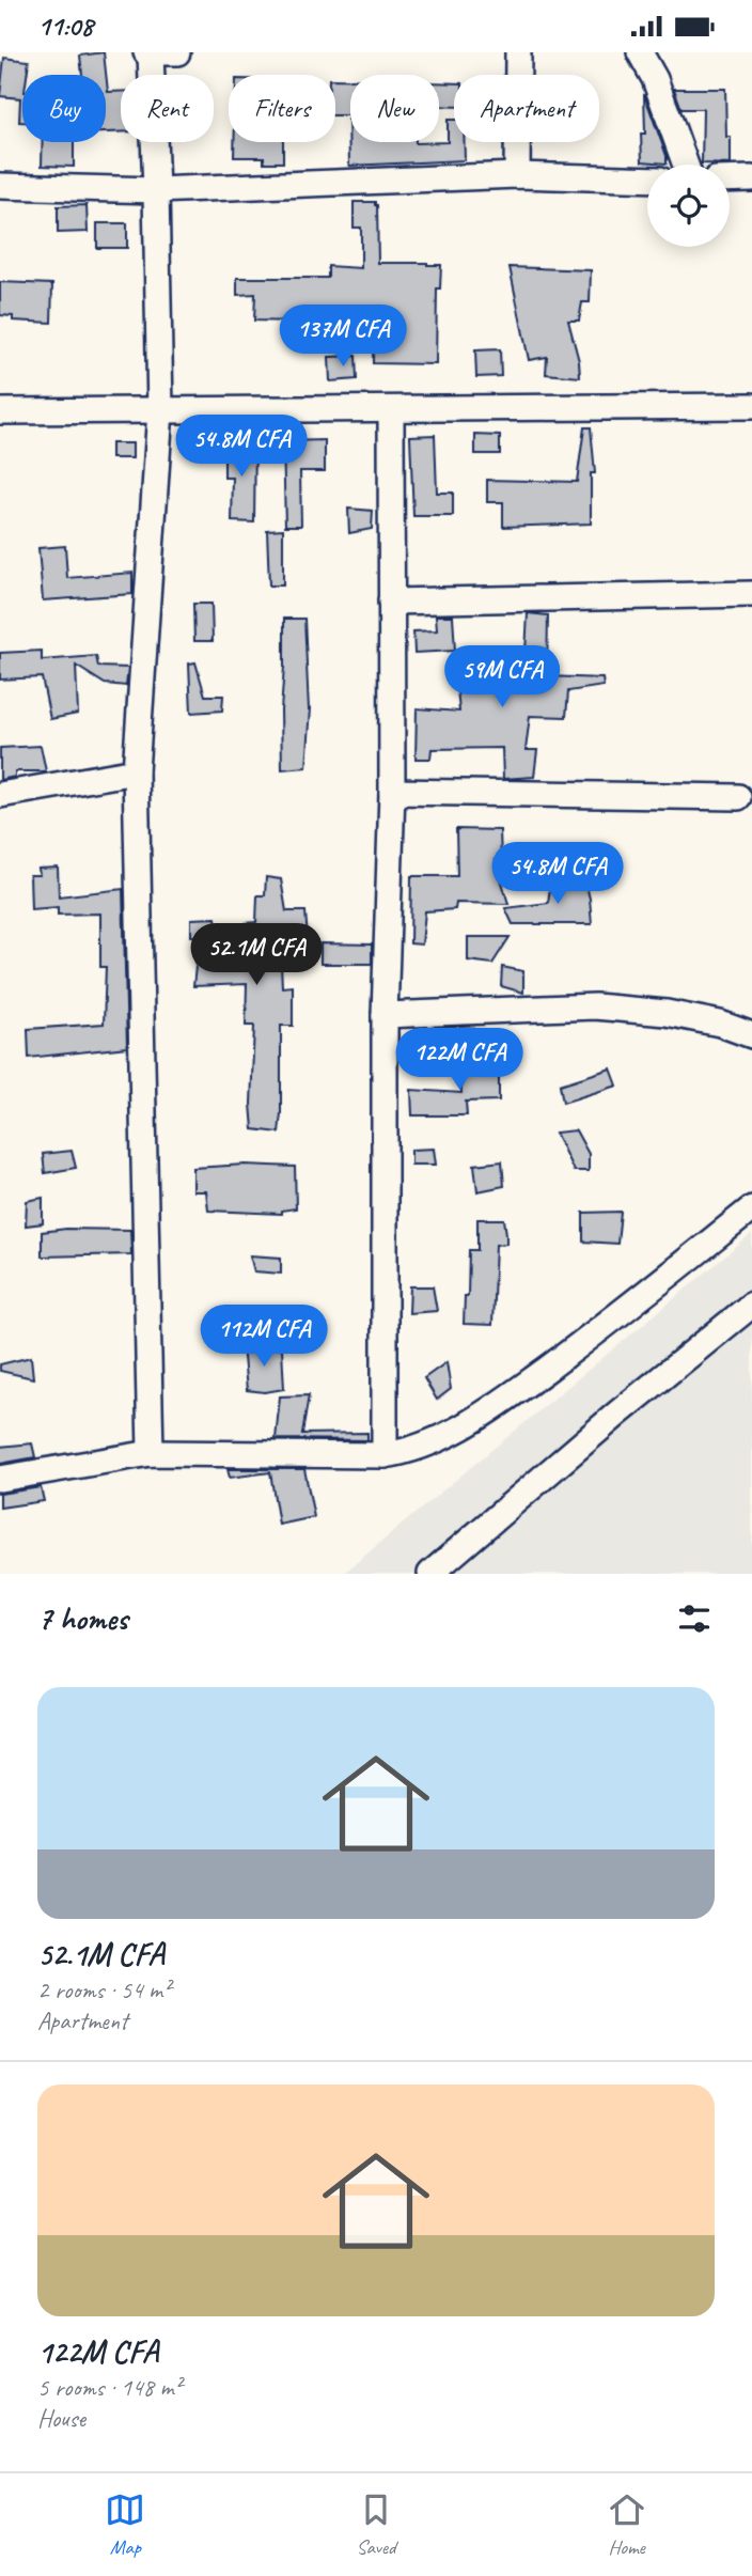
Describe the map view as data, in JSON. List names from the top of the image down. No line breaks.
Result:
{"page":{"status":"11:08","chip":["Buy","Rent","Filters","New","Apartment"],"price":["137M CFA","54.8M CFA","59M CFA","54.8M CFA","52.1M CFA","122M CFA","112M CFA"],"heading":"7 homes","list":[{"name":"52.1M CFA","note":"2 rooms · 54 m² · Apartment"},{"name":"122M CFA","note":"5 rooms · 148 m² · House"}],"tabs":["Map","Saved","Home"]}}
